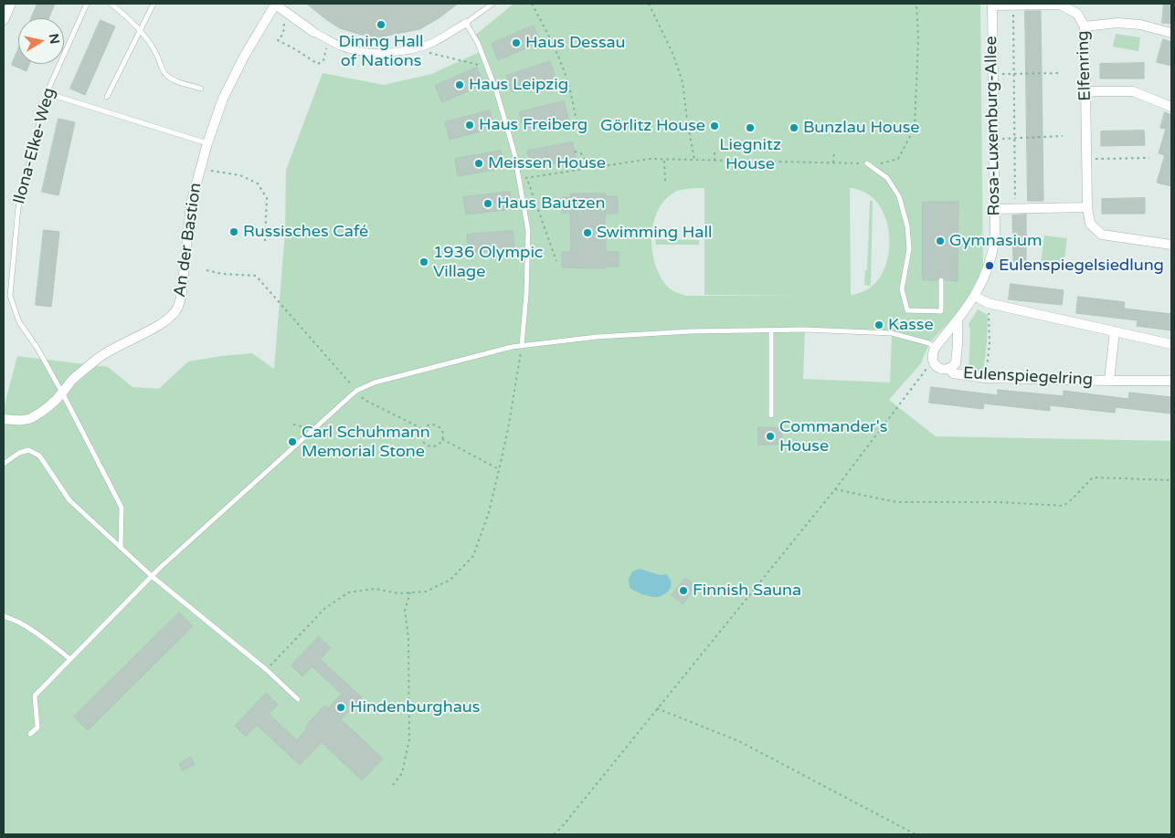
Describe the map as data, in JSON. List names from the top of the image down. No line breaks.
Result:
{"streets":{"street":["Elfenring","Rosa-Luxemburg-Allee","An der Bastion","Eulenspiegelring"],"lane":["Ilona-Elke-Weg"]},"crossings":[["Elfenring","Rosa-Luxemburg-Allee"],["Ilona-Elke-Weg","An der Bastion"]],"places":["Dining Hall of Nations","Haus Dessau","Haus Leipzig","Haus Freiberg","Görlitz House","Liegnitz House","Bunzlau House","Meissen House","Haus Bautzen","Russisches Café","Swimming Hall","Gymnasium","1936 Olympic Village","Eulenspiegelsiedlung","Kasse","Commander's House","Carl Schuhmann Memorial Stone","Finnish Sauna","Hindenburghaus"],"north":"right"}
